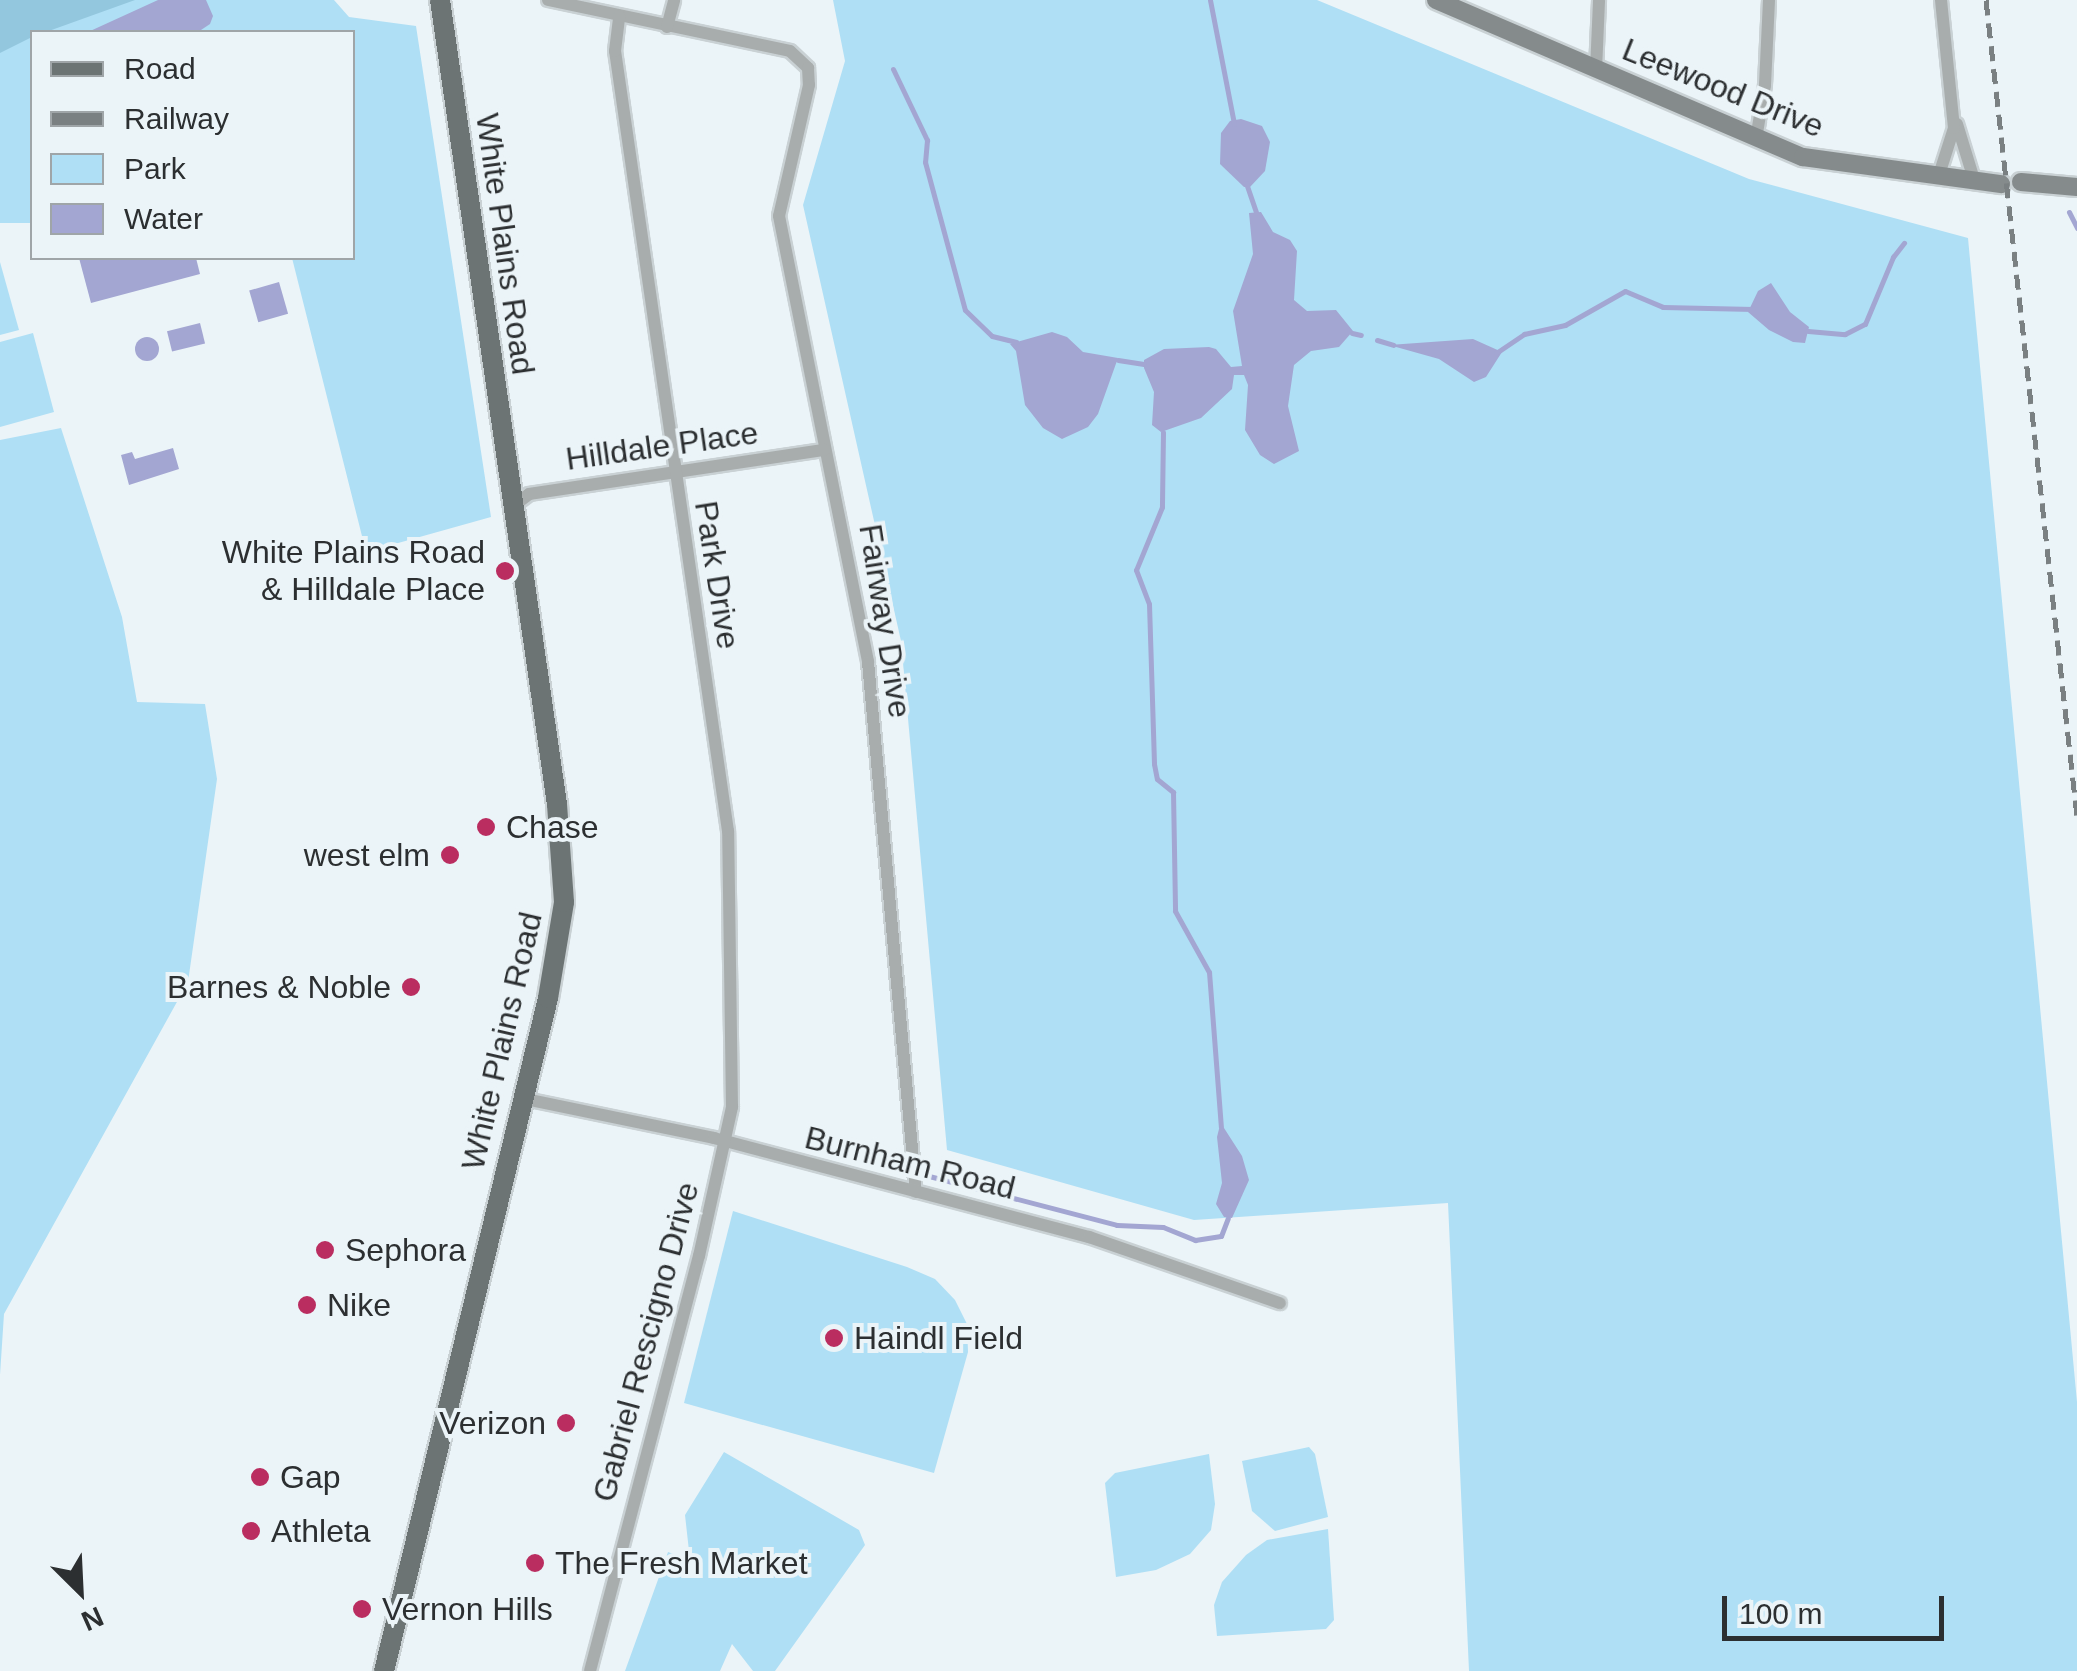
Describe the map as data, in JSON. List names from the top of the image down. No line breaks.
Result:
{"streets":{"main road":["White Plains Road"],"street":["Leewood Drive","Hilldale Place","Park Drive","Fairway Drive","Burnham Road","Gabriel Rescigno Drive"]},"crossings":[["White Plains Road","Hilldale Place"],["White Plains Road","Burnham Road"],["Hilldale Place","Park Drive"],["Hilldale Place","Fairway Drive"],["Park Drive","Burnham Road"],["Park Drive","Gabriel Rescigno Drive"],["Fairway Drive","Burnham Road"],["Burnham Road","Gabriel Rescigno Drive"]],"places":["White Plains Road & Hilldale Place","Chase","west elm","Barnes & Noble","Sephora","Nike","Haindl Field","Verizon","Gap","Athleta","The Fresh Market","Vernon Hills"],"legend":["Road","Railway","Park","Water"],"scale_bar":"100 m","north":"bottom right"}
